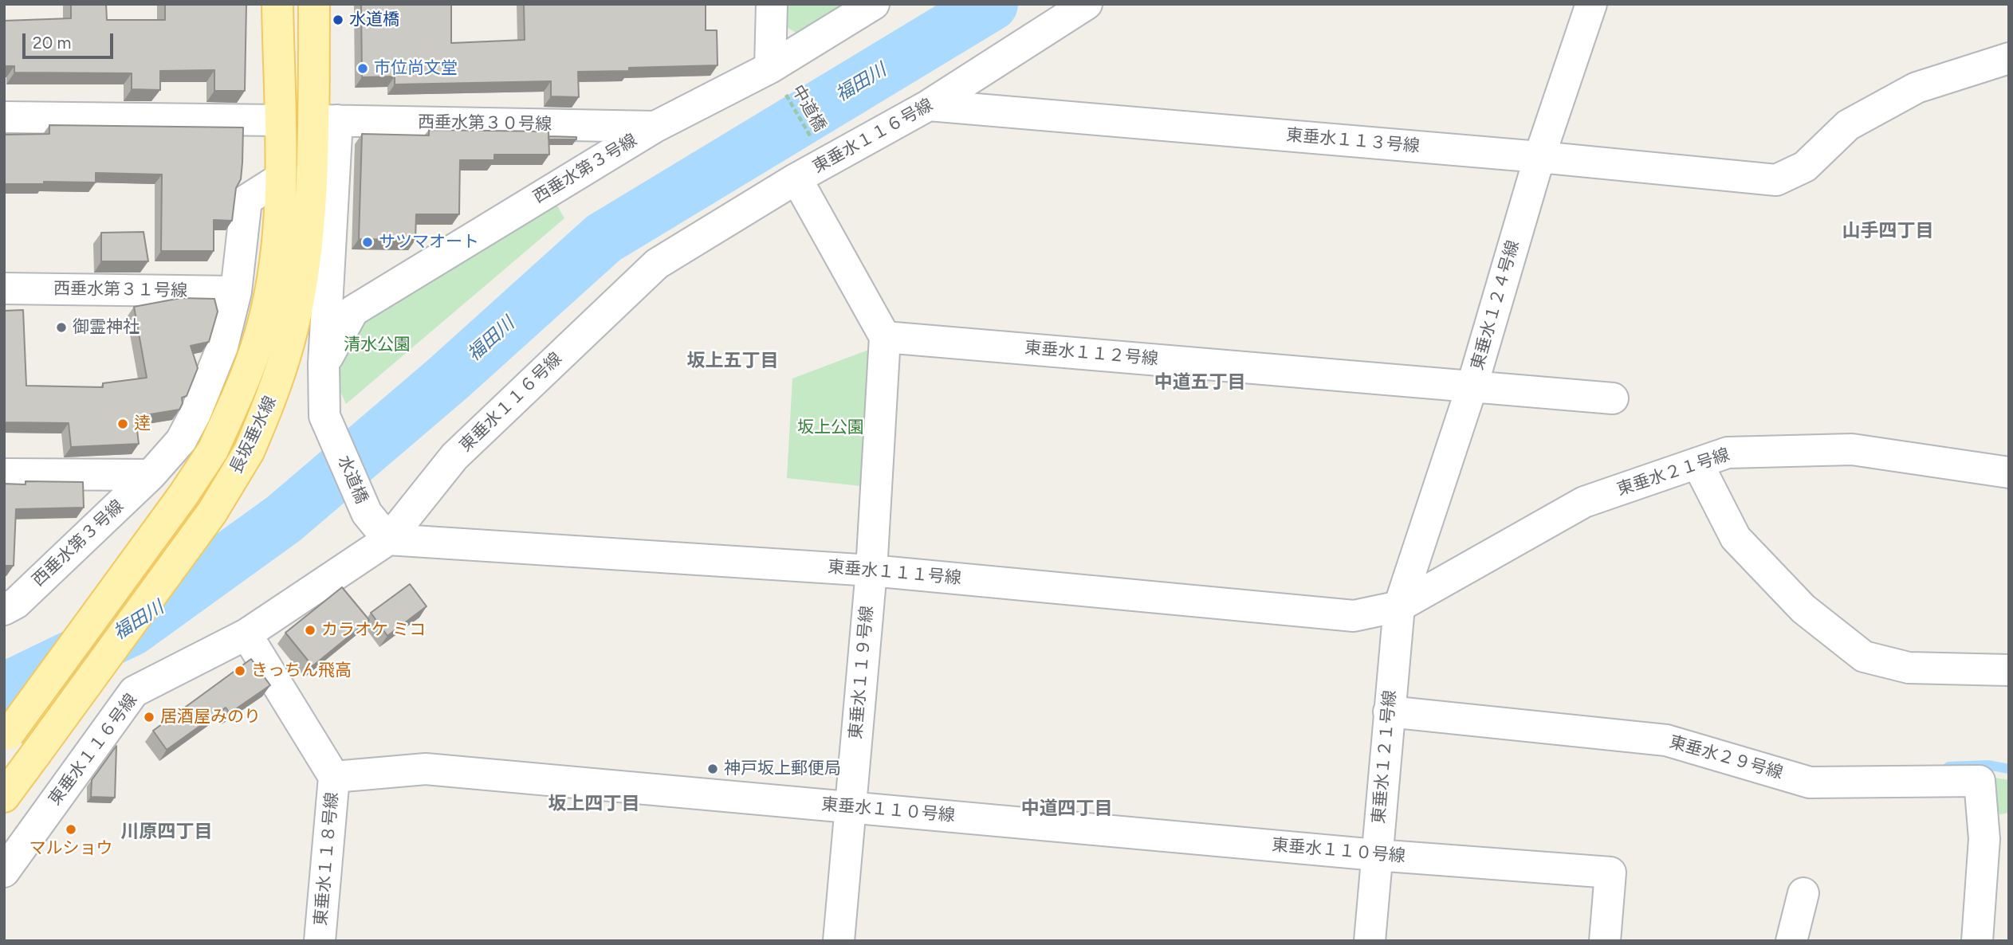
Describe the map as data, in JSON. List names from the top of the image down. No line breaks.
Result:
{"streets":{"main road":["長坂垂水線"],"street":["西垂水第３０号線","東垂水１１６号線","東垂水１１３号線","西垂水第３号線","西垂水第３１号線","東垂水１２４号線","東垂水１１２号線","東垂水２１号線","水道橋","東垂水１１１号線","東垂水１１９号線","東垂水１２１号線","東垂水２９号線","東垂水１１０号線","東垂水１１８号線"],"path":["中道橋"]},"crossings":[["中道橋","東垂水１１６号線"],["中道橋","西垂水第３号線"],["西垂水第３０号線","西垂水第３号線"],["西垂水第３０号線","長坂垂水線"],["東垂水１１６号線","東垂水１１３号線"],["東垂水１１６号線","水道橋"],["東垂水１１６号線","東垂水１１１号線"],["東垂水１１３号線","東垂水１２４号線"],["西垂水第３号線","西垂水第３１号線"],["西垂水第３号線","長坂垂水線"],["西垂水第３号線","水道橋"],["東垂水１２４号線","東垂水１１２号線"],["東垂水１２４号線","東垂水２１号線"],["東垂水１２４号線","東垂水１１１号線"],["東垂水１２４号線","東垂水１２１号線"],["東垂水１１２号線","東垂水１１９号線"],["東垂水２１号線","東垂水１１１号線"],["東垂水２１号線","東垂水１２１号線"],["水道橋","東垂水１１１号線"],["東垂水１１１号線","東垂水１１９号線"],["東垂水１１１号線","東垂水１２１号線"],["東垂水１１９号線","東垂水１１０号線"],["東垂水１２１号線","東垂水２９号線"],["東垂水１２１号線","東垂水１１０号線"],["東垂水１１０号線","東垂水１１８号線"]],"districts":["山手四丁目","坂上五丁目","中道五丁目","坂上四丁目","中道四丁目","川原四丁目"],"water":["福田川"],"parks":["清水公園","坂上公園"],"places":["水道橋","市位尚文堂","サツマオート","御霊神社","逹","カラオケ ミコ","きっちん飛高","居酒屋みのり","神戸坂上郵便局","マルショウ"],"scale_bar":"20 m"}
